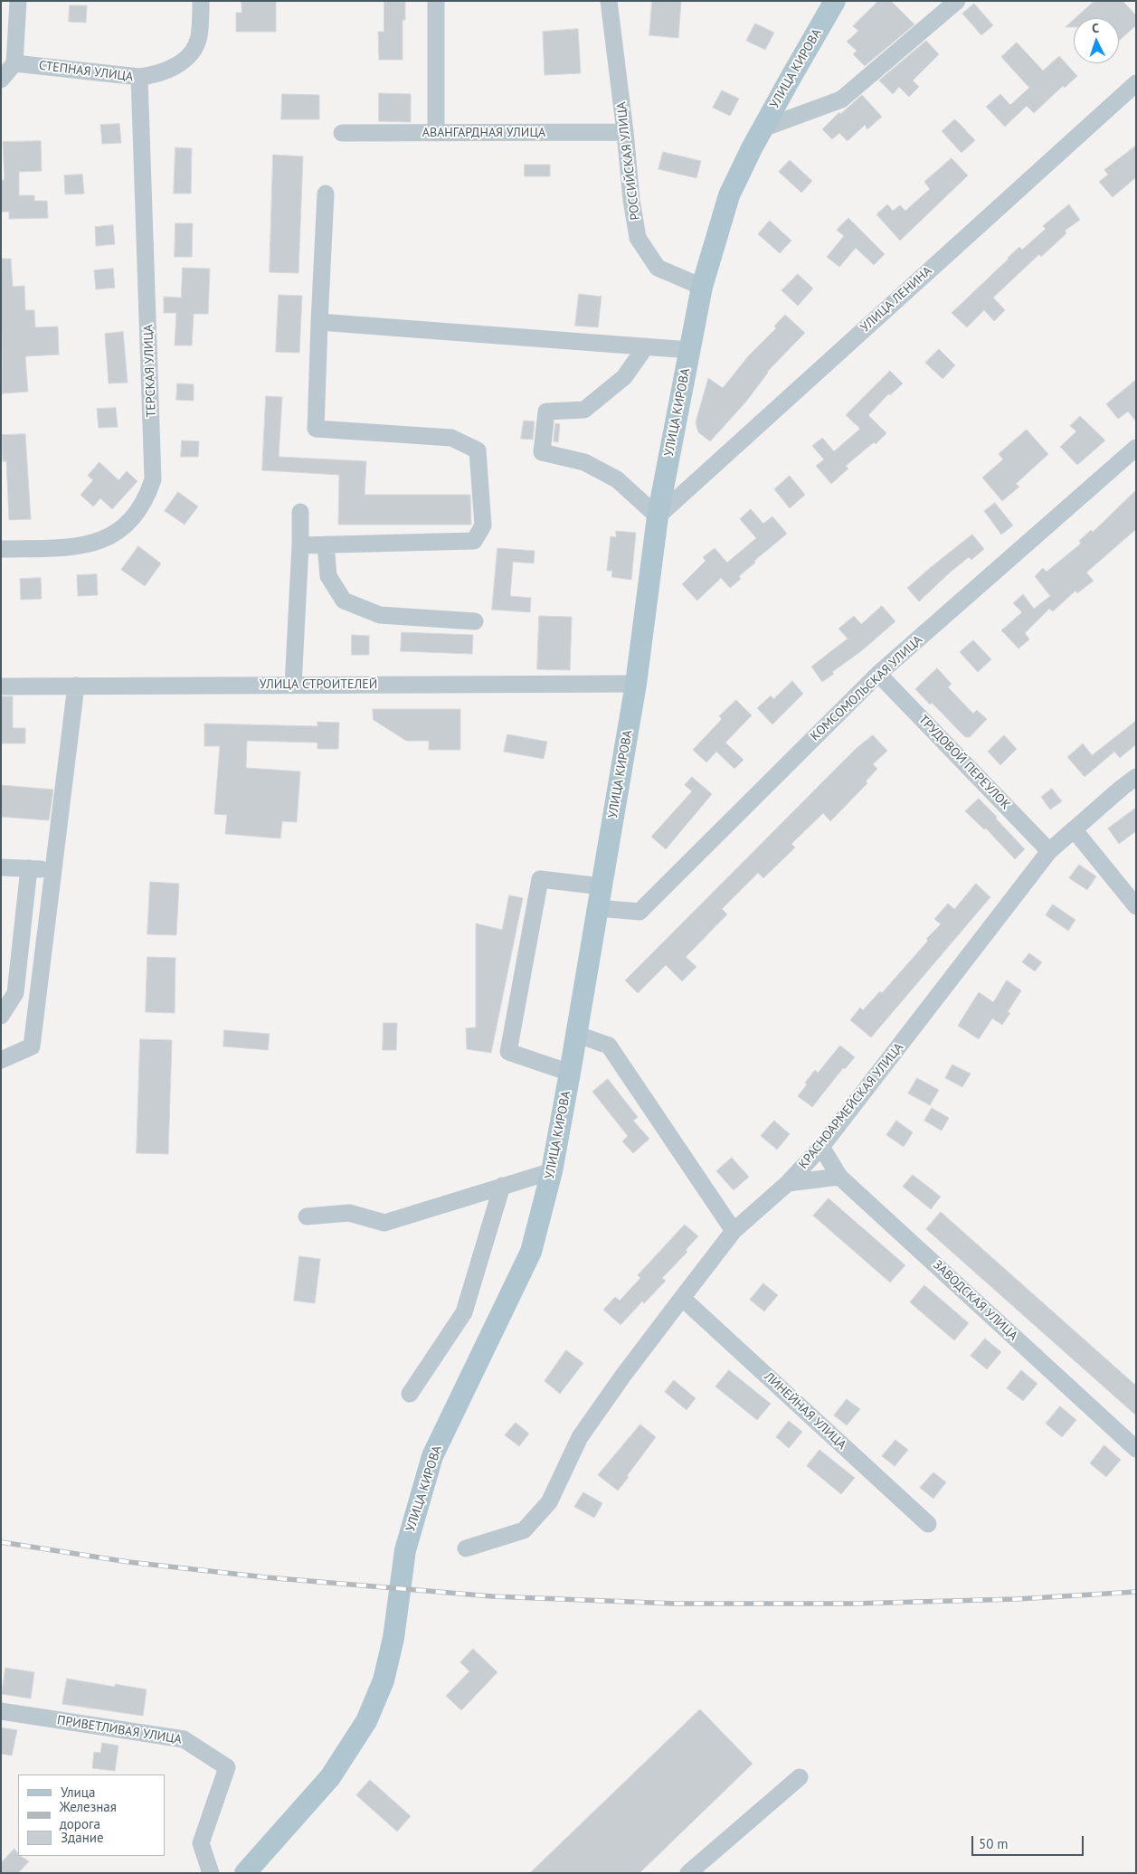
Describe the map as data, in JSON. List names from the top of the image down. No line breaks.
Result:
{"streets":{"main road":["УЛИЦА КИРОВА"],"street":["СТЕПНАЯ УЛИЦА","АВАНГАРДНАЯ УЛИЦА","РОССИЙСКАЯ УЛИЦА","УЛИЦА ЛЕНИНА","ТЕРСКАЯ УЛИЦА","УЛИЦА СТРОИТЕЛЕЙ","КОМСОМОЛЬСКАЯ УЛИЦА","ТРУДОВОЙ ПЕРЕУЛОК","КРАСНОАРМЕЙСКАЯ УЛИЦА","ЗАВОДСКАЯ УЛИЦА","ЛИНЕЙНАЯ УЛИЦА","ПРИВЕТЛИВАЯ УЛИЦА"]},"crossings":[["УЛИЦА КИРОВА","РОССИЙСКАЯ УЛИЦА"],["УЛИЦА КИРОВА","УЛИЦА ЛЕНИНА"],["УЛИЦА КИРОВА","УЛИЦА СТРОИТЕЛЕЙ"],["УЛИЦА КИРОВА","КОМСОМОЛЬСКАЯ УЛИЦА"],["СТЕПНАЯ УЛИЦА","ТЕРСКАЯ УЛИЦА"],["АВАНГАРДНАЯ УЛИЦА","РОССИЙСКАЯ УЛИЦА"],["КОМСОМОЛЬСКАЯ УЛИЦА","ТРУДОВОЙ ПЕРЕУЛОК"],["ТРУДОВОЙ ПЕРЕУЛОК","КРАСНОАРМЕЙСКАЯ УЛИЦА"],["КРАСНОАРМЕЙСКАЯ УЛИЦА","ЗАВОДСКАЯ УЛИЦА"],["КРАСНОАРМЕЙСКАЯ УЛИЦА","ЛИНЕЙНАЯ УЛИЦА"]],"legend":["Улица","Железная дорога","Здание"],"scale_bar":"50 m","north":"top"}
